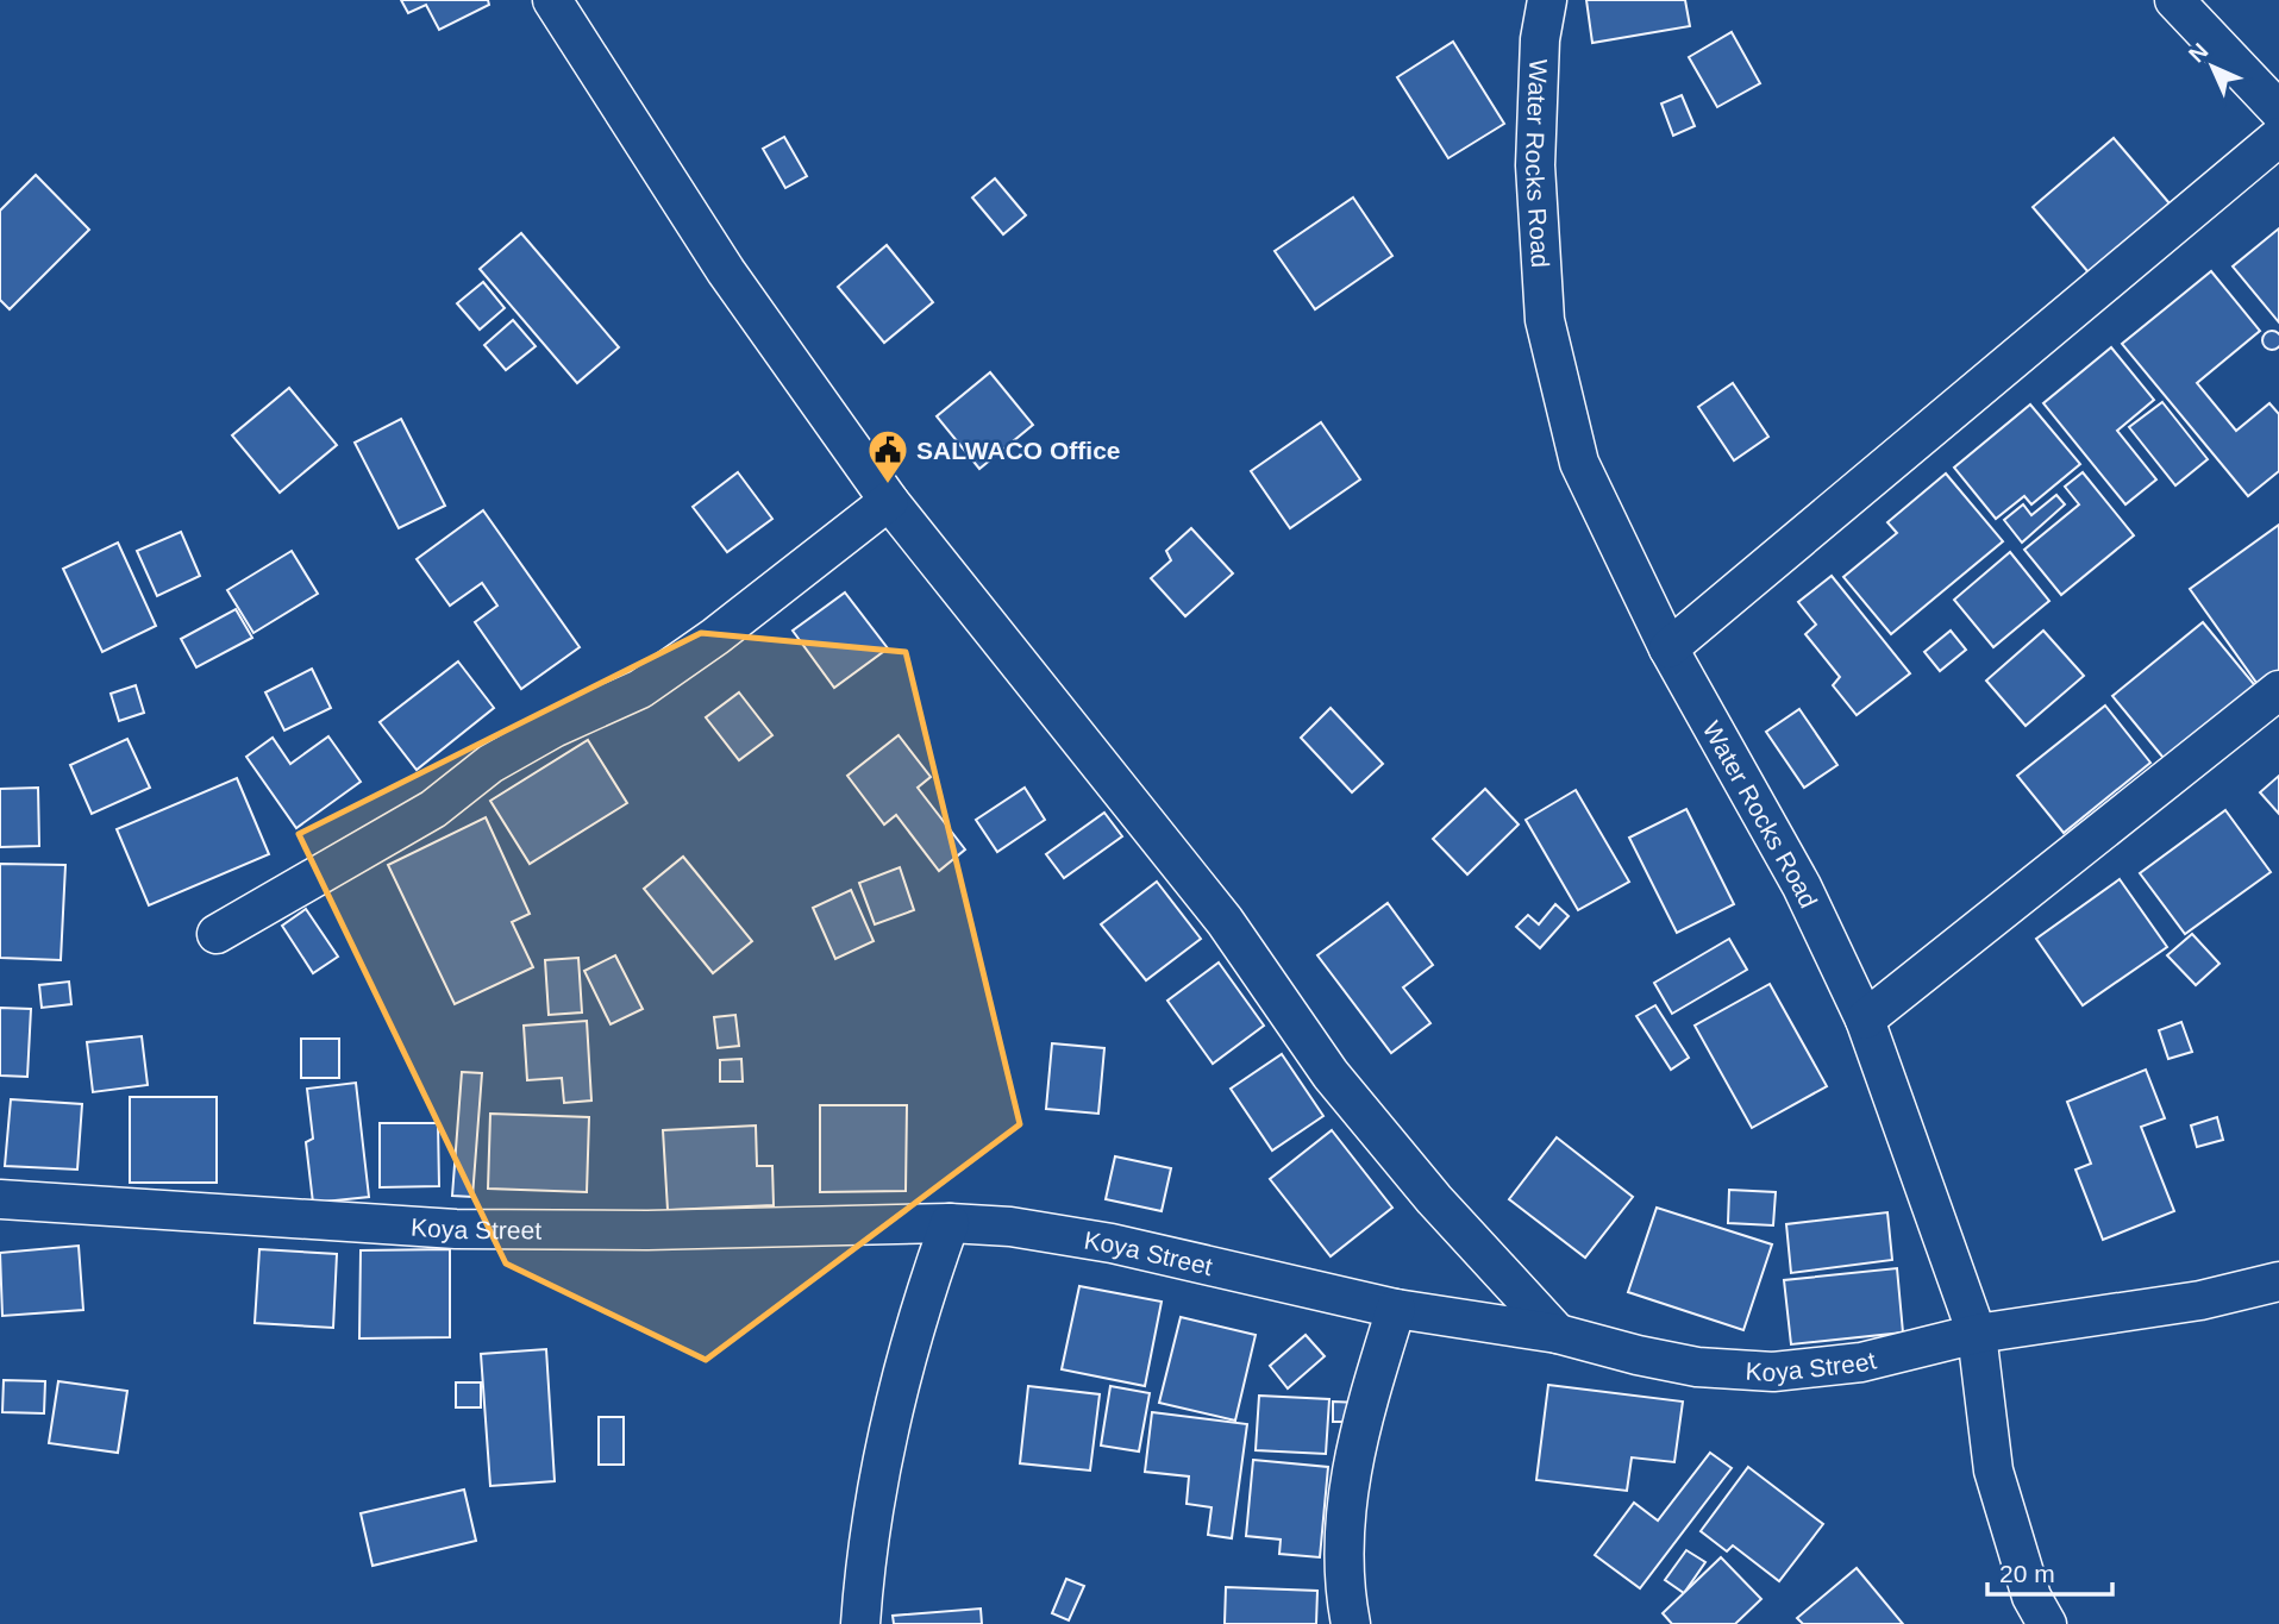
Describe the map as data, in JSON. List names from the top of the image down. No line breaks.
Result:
{"streets":{"street":["Water Rocks Road","Koya Street"]},"crossings":[["Water Rocks Road","Koya Street"]],"places":{"public building":["SALWACO Office"]},"scale_bar":"20 m","north":"top left"}
